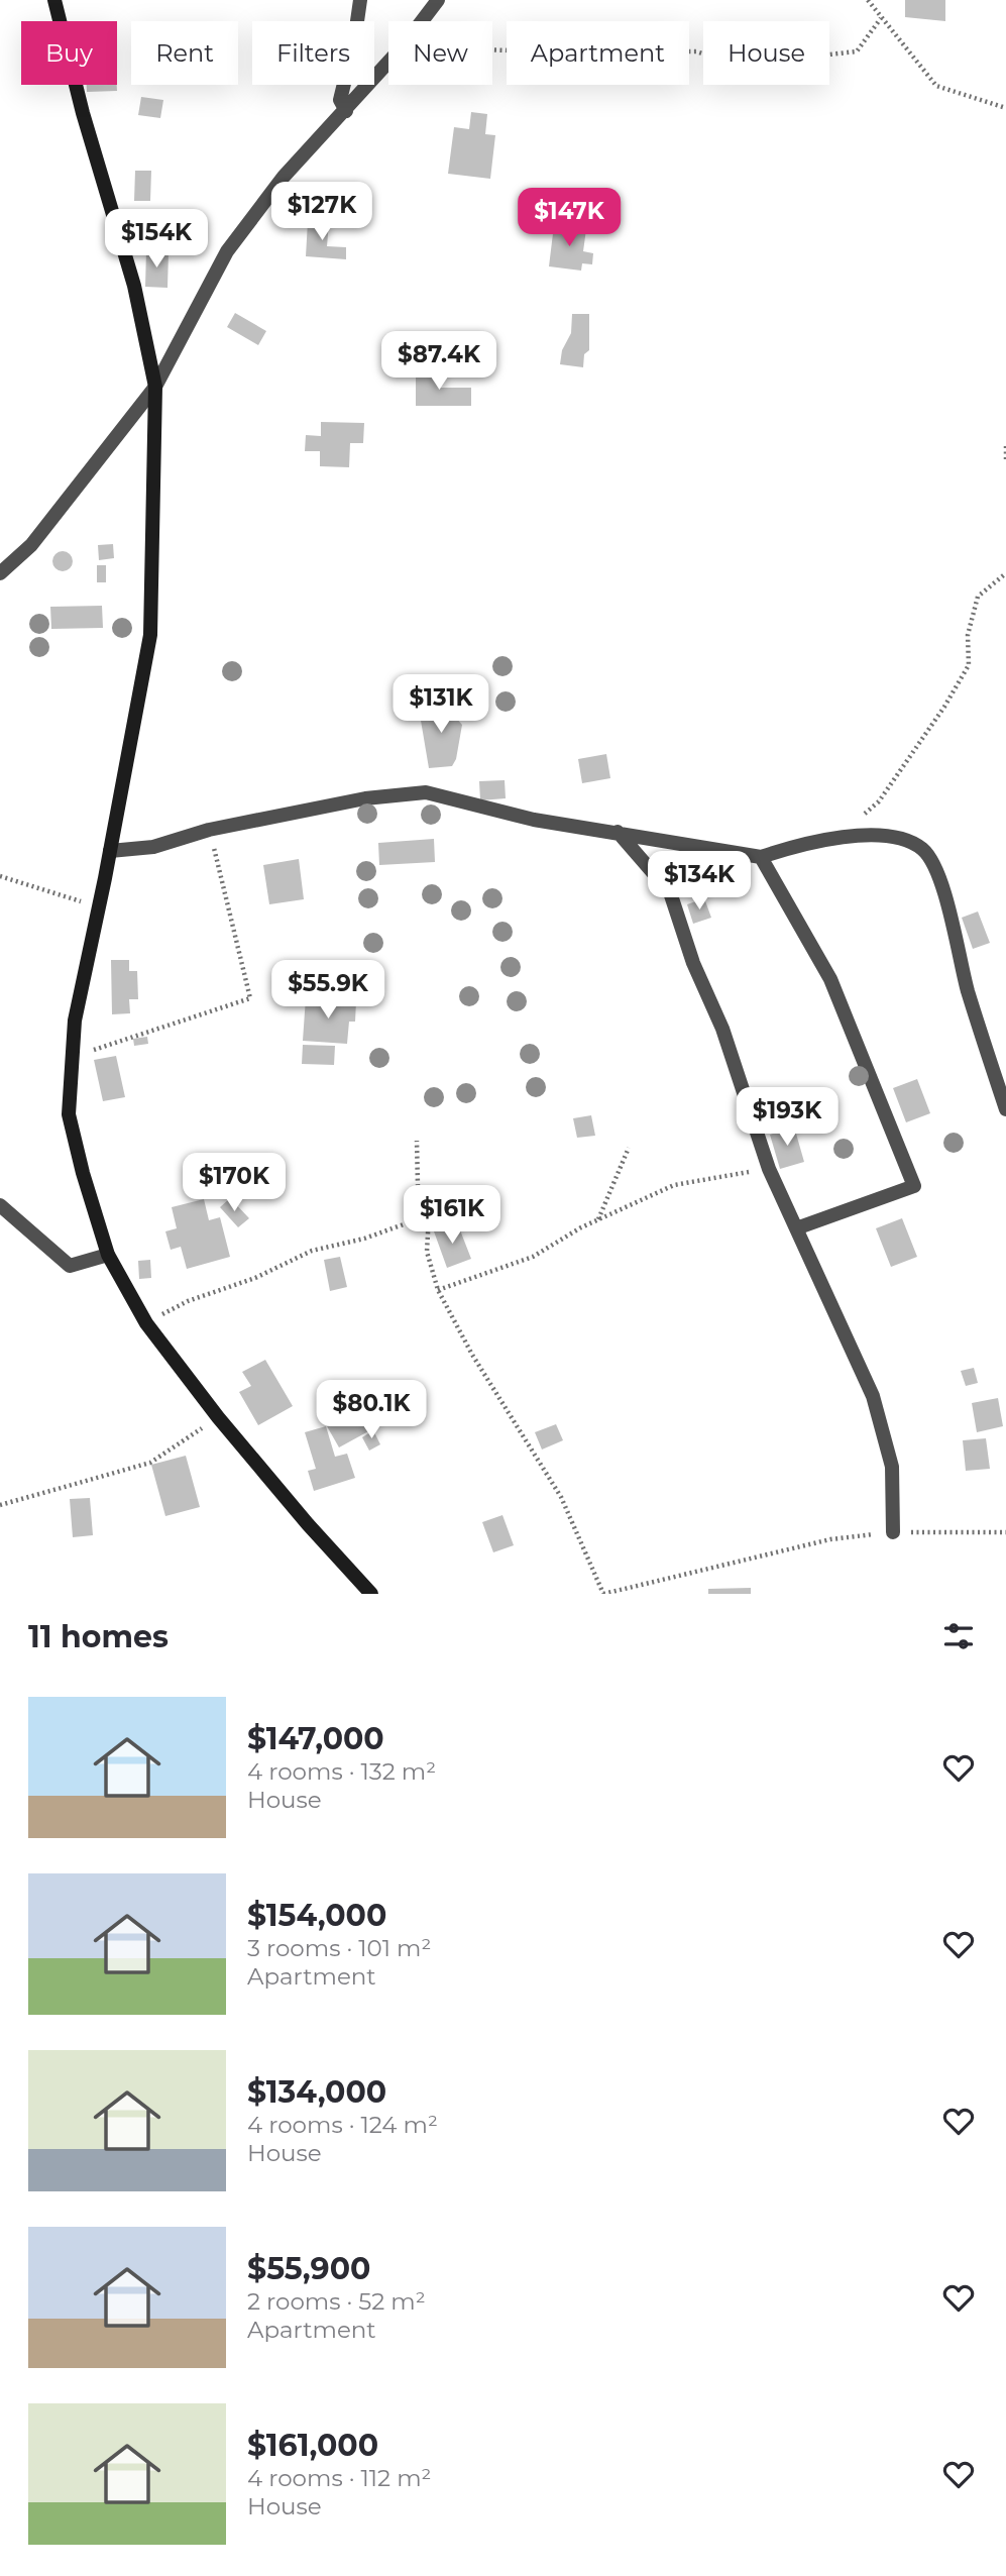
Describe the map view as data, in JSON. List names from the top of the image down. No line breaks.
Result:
{"page":{"chip":["Buy","Rent","Filters","New","Apartment","House"],"price":["$127K","$147K","$154K","$87.4K","$131K","$134K","$55.9K","$193K","$170K","$161K","$80.1K"],"heading":"11 homes","list":[{"name":"$147,000","note":"4 rooms · 132 m² · House"},{"name":"$154,000","note":"3 rooms · 101 m² · Apartment"},{"name":"$134,000","note":"4 rooms · 124 m² · House"},{"name":"$55,900","note":"2 rooms · 52 m² · Apartment"},{"name":"$161,000","note":"4 rooms · 112 m² · House"}]}}
